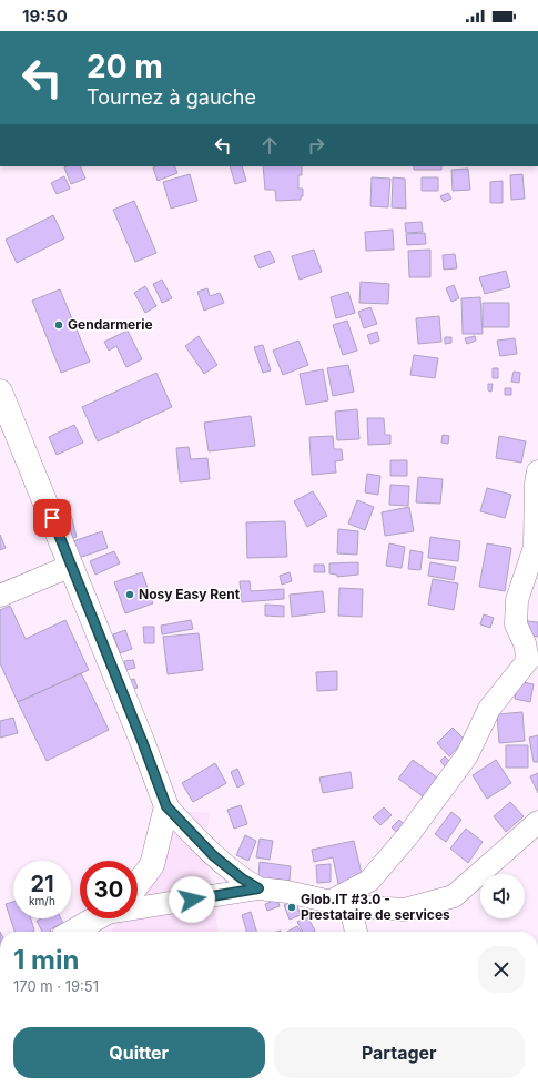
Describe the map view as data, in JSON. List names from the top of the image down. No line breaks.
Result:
{"places":["Gendarmerie","Nosy Easy Rent","Glob.IT #3.0 - Prestataire de services"],"page":{"status":"19:50","turn":["20 m","Tournez à gauche"],"speed":"21 km/h","limit":"30","heading":["1 min","170 m · 19:51"],"buttons":["Quitter","Partager"]}}
